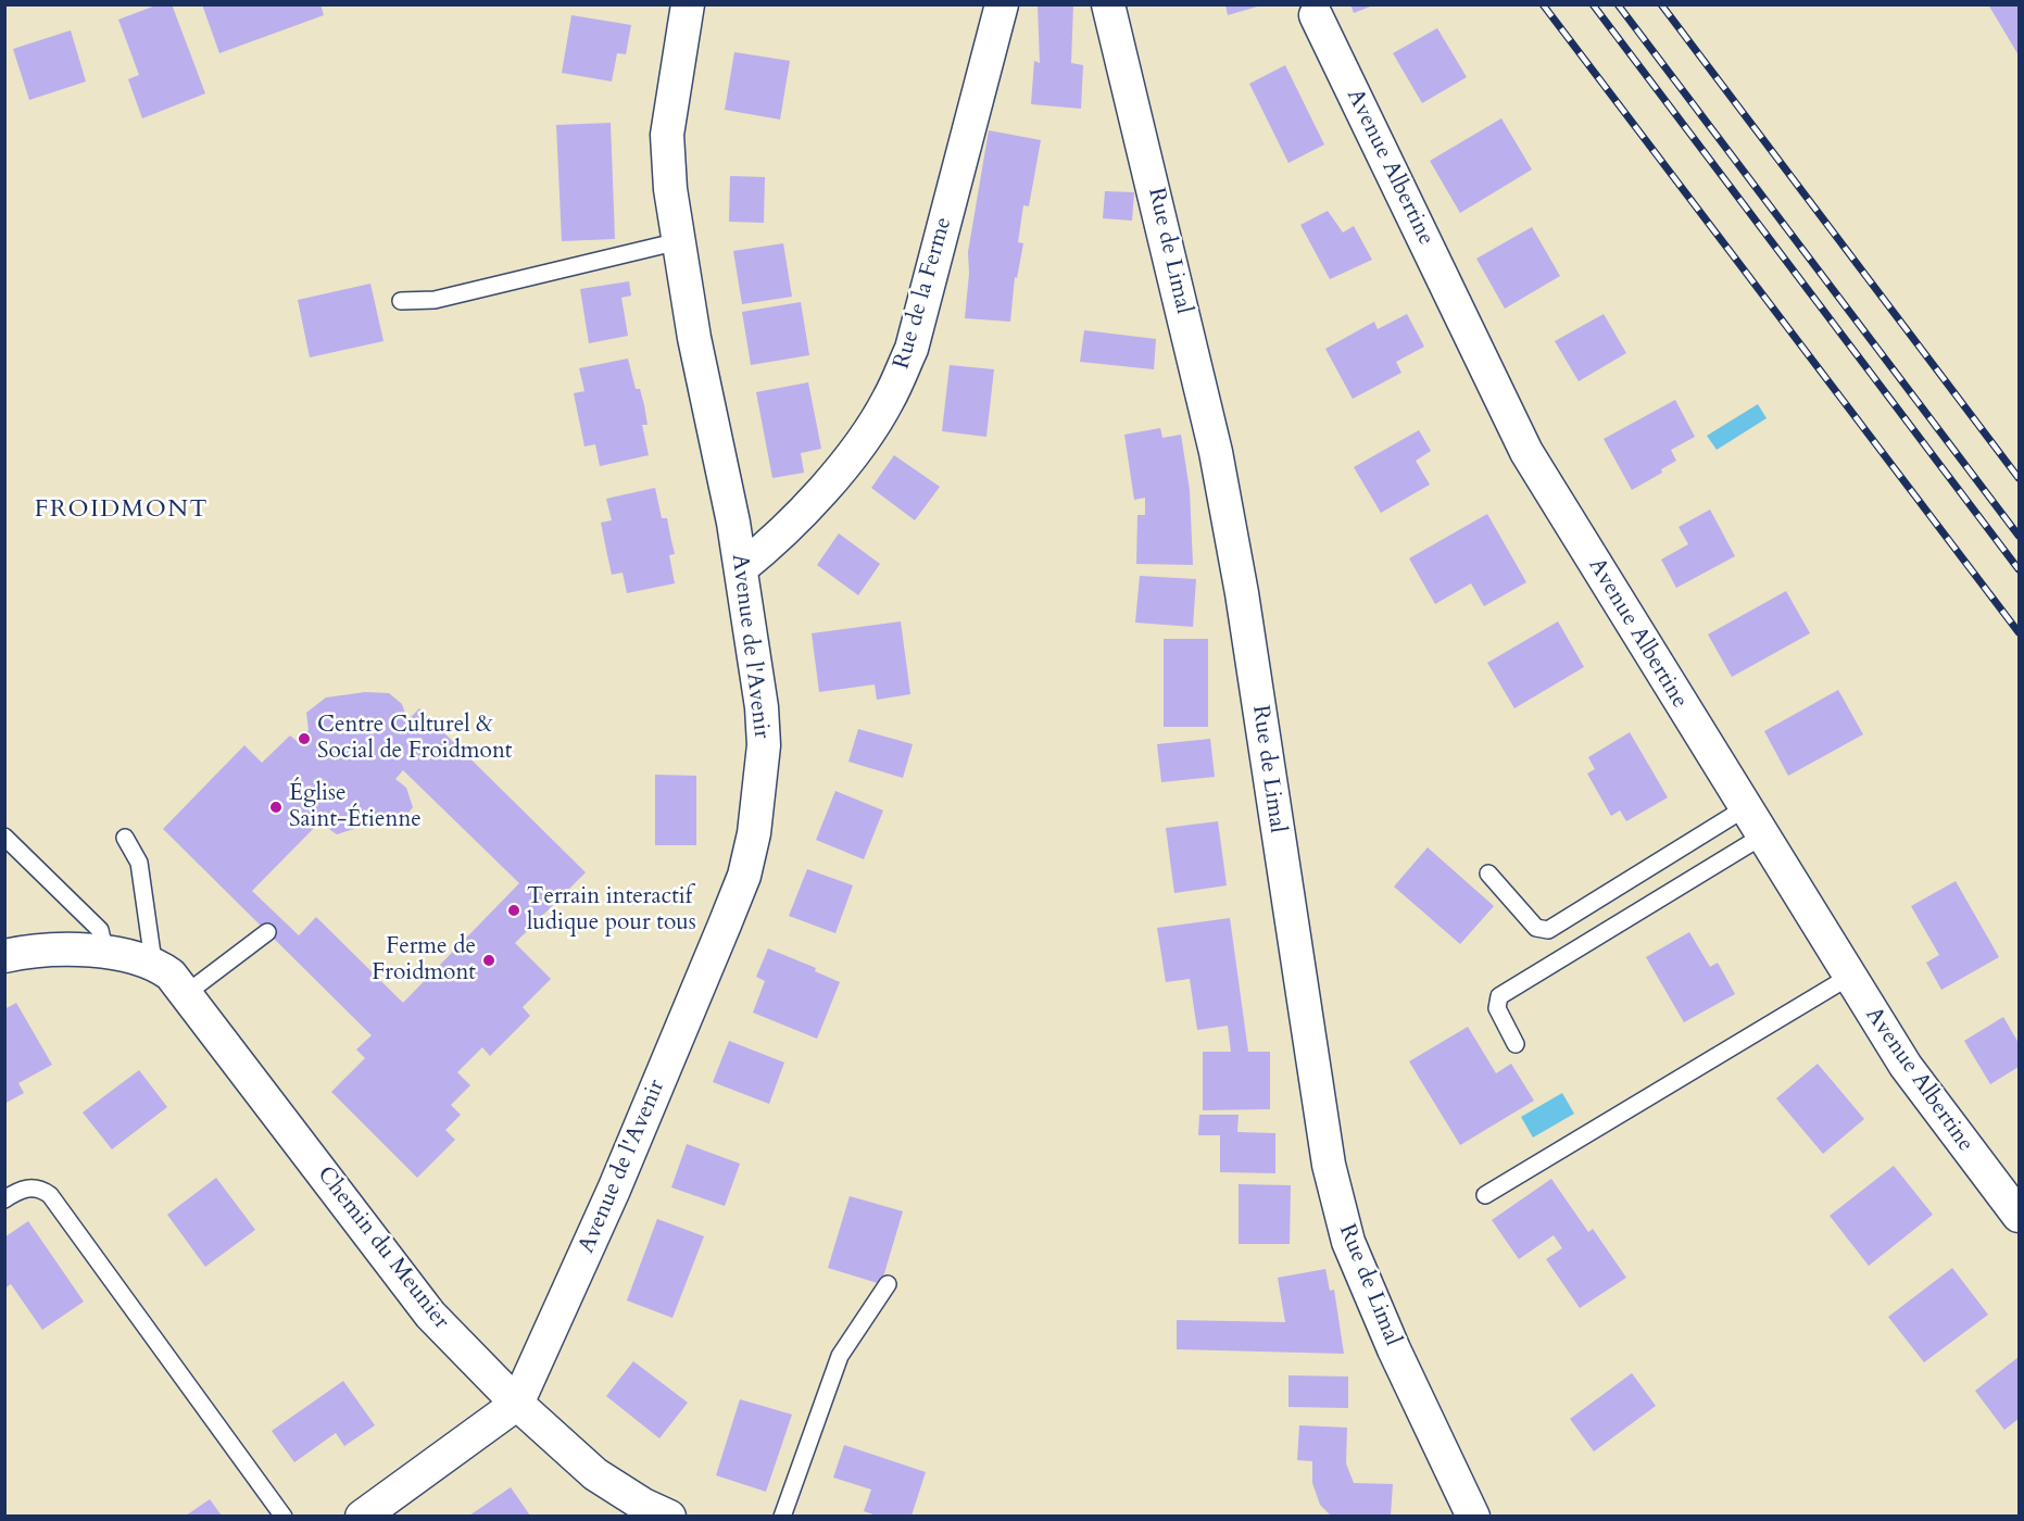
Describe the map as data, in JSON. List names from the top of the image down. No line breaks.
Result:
{"streets":{"street":["Avenue Albertine","Rue de Limal","Rue de la Ferme","Avenue de l'Avenir","Chemin du Meunier"]},"crossings":[["Rue de la Ferme","Avenue de l'Avenir"],["Avenue de l'Avenir","Chemin du Meunier"]],"districts":["FROIDMONT"],"places":["Centre Culturel & Social de Froidmont","Église Saint-Étienne","Terrain interactif ludique pour tous","Ferme de Froidmont"]}
